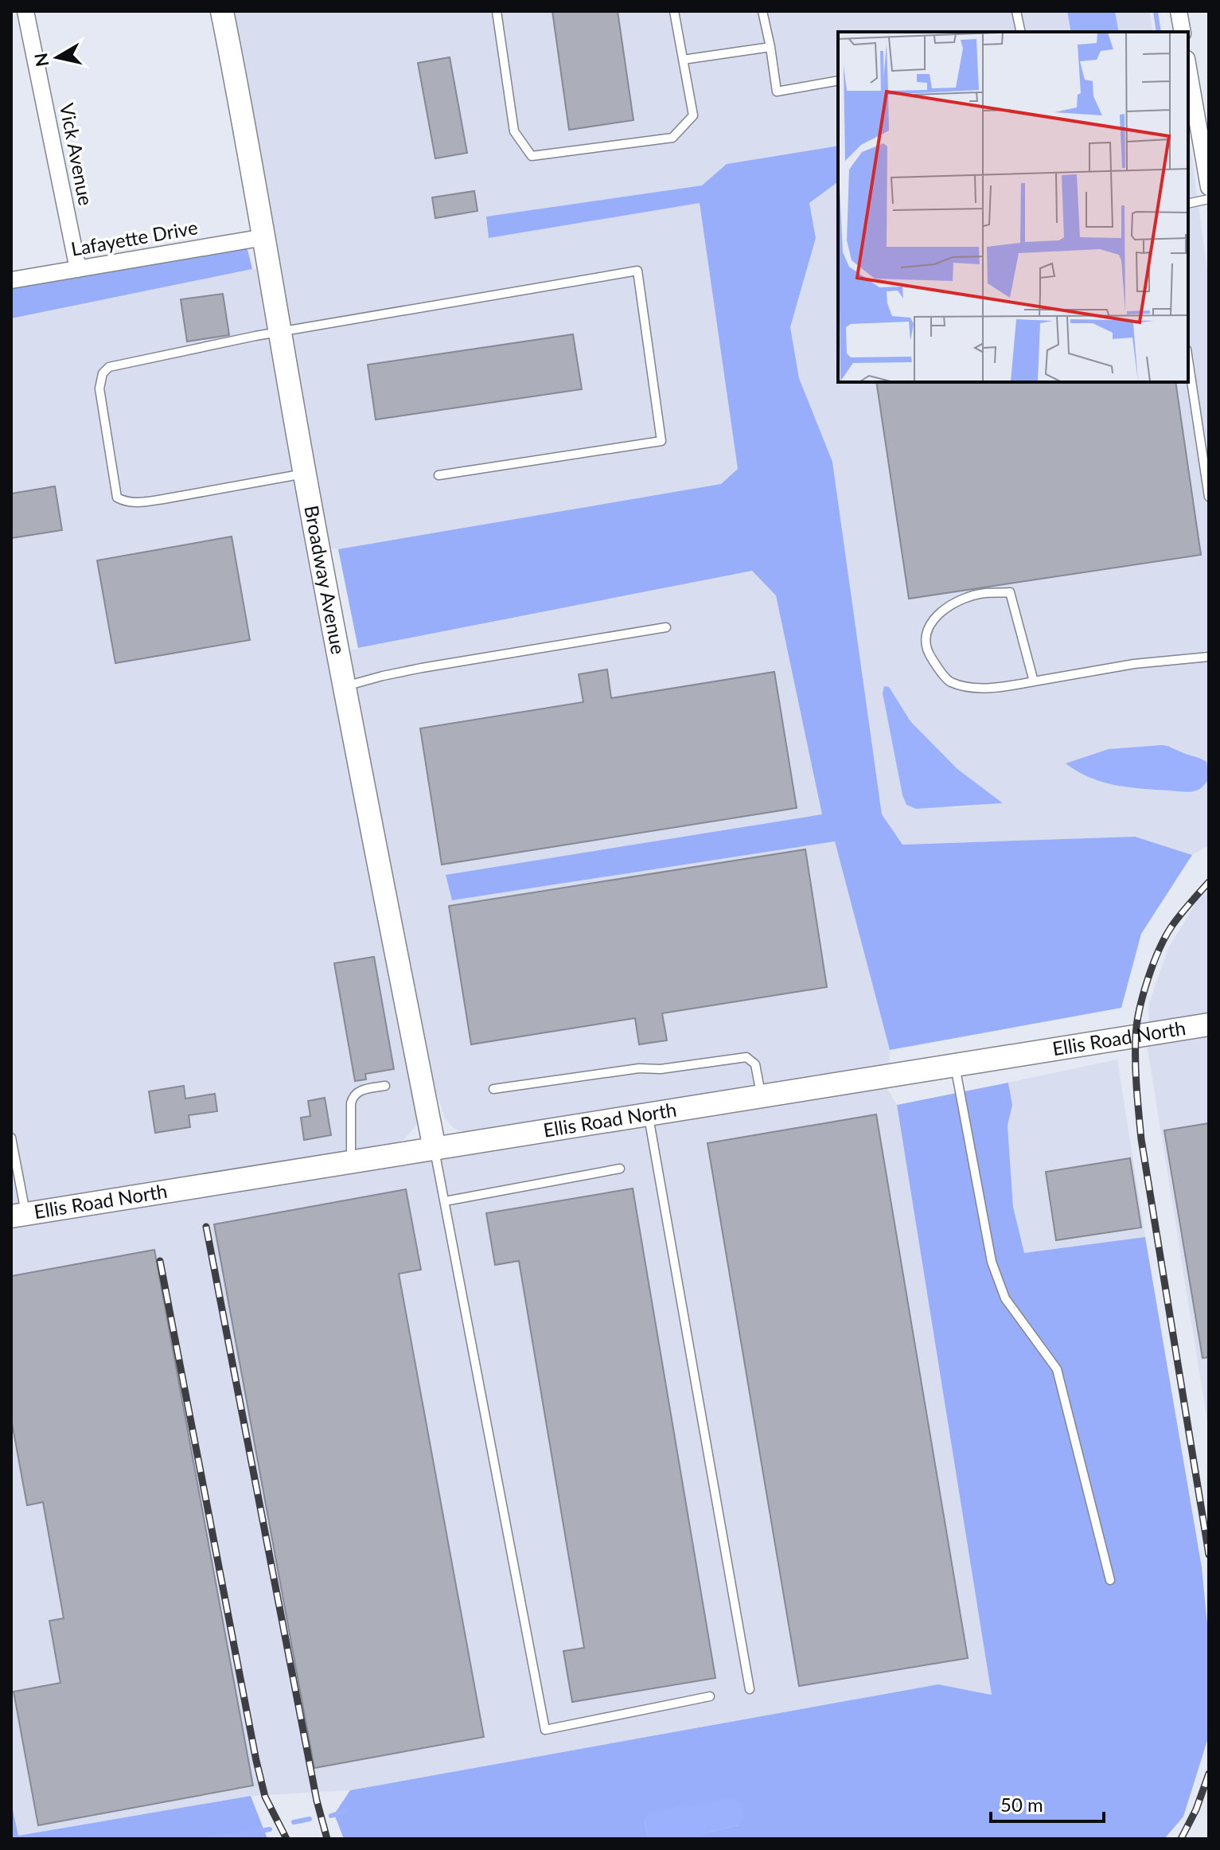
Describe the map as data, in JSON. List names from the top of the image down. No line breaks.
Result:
{"streets":{"street":["Vick Avenue","Lafayette Drive","Broadway Avenue","Ellis Road North"]},"crossings":[["Vick Avenue","Lafayette Drive"],["Lafayette Drive","Broadway Avenue"],["Broadway Avenue","Ellis Road North"]],"scale_bar":"50 m","north":"left"}
